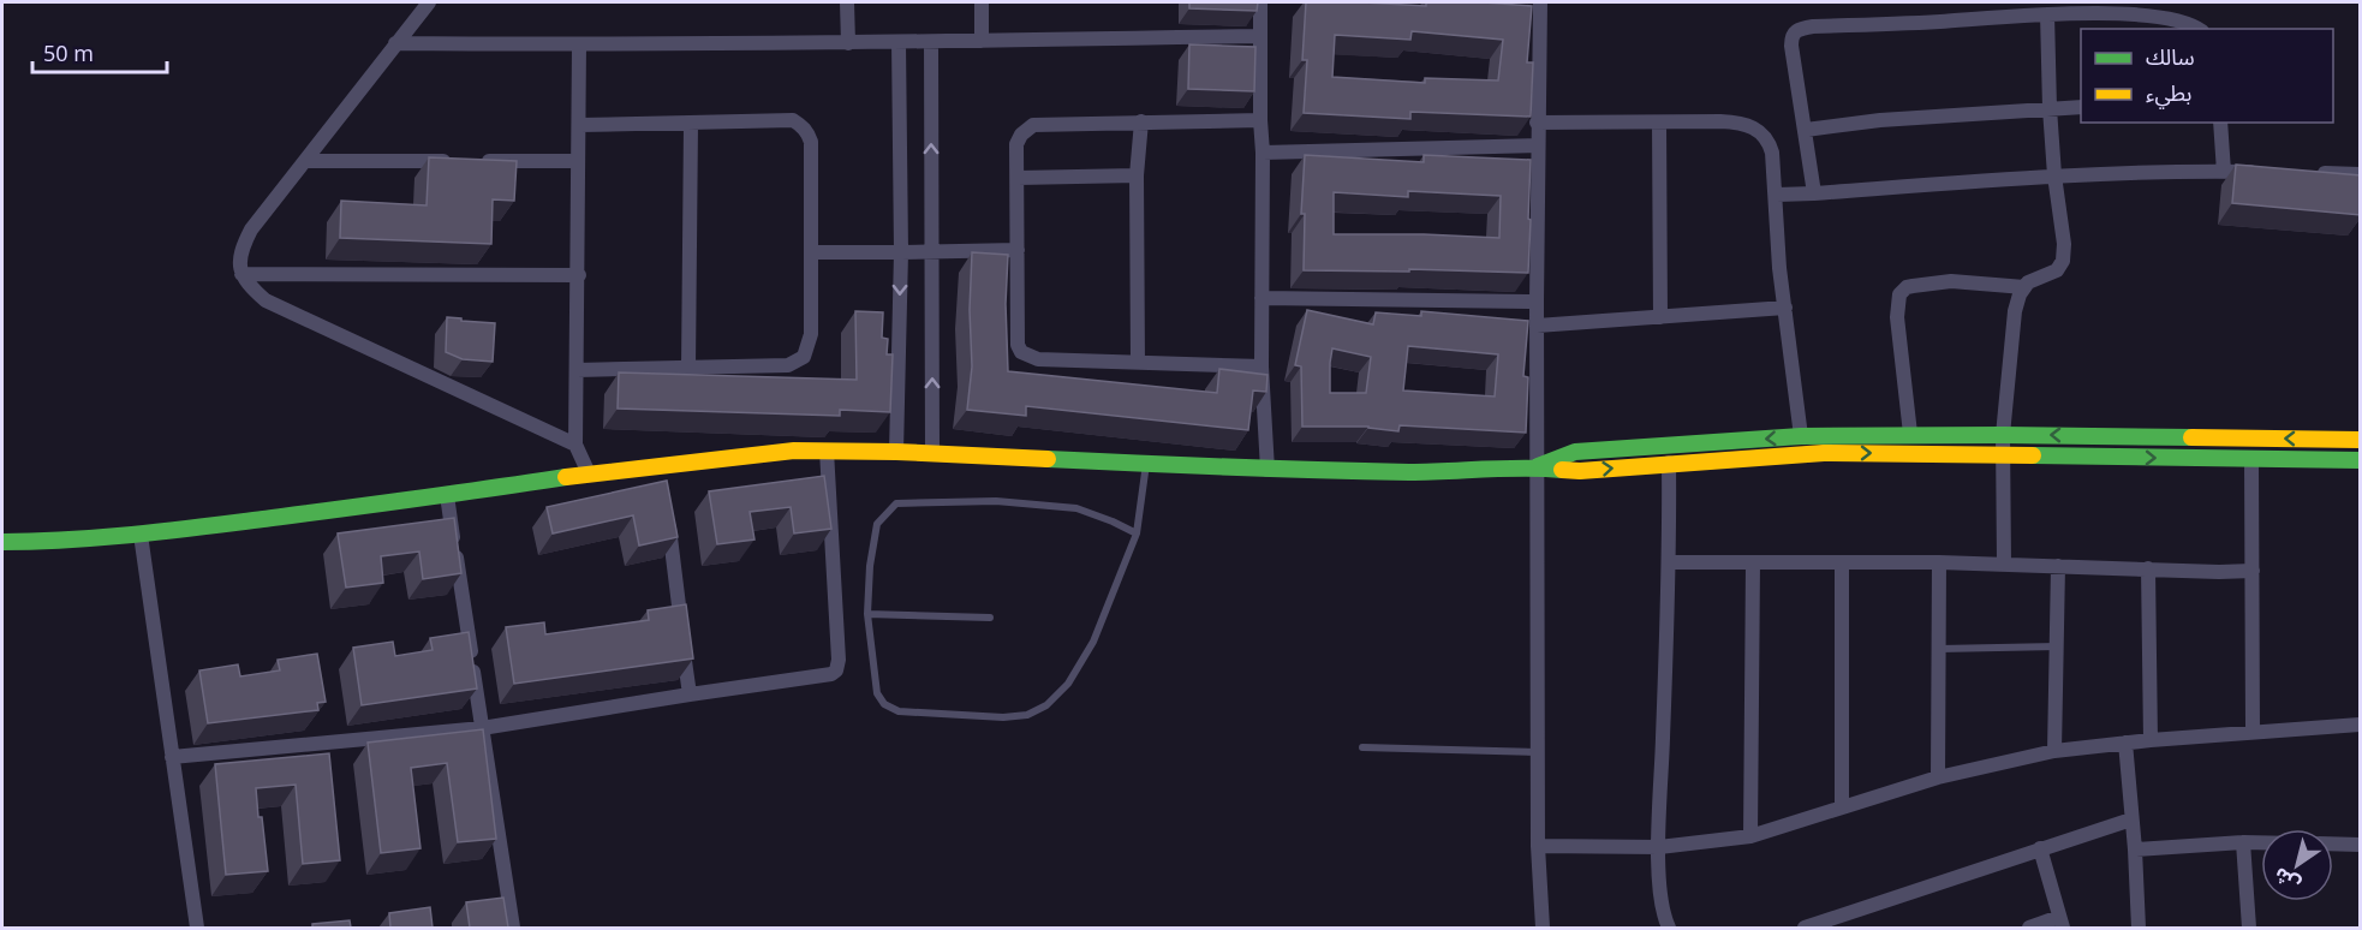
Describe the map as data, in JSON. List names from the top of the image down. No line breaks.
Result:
{"legend":["سالك","بطيء"],"scale_bar":"50 m","north":"bottom left"}
